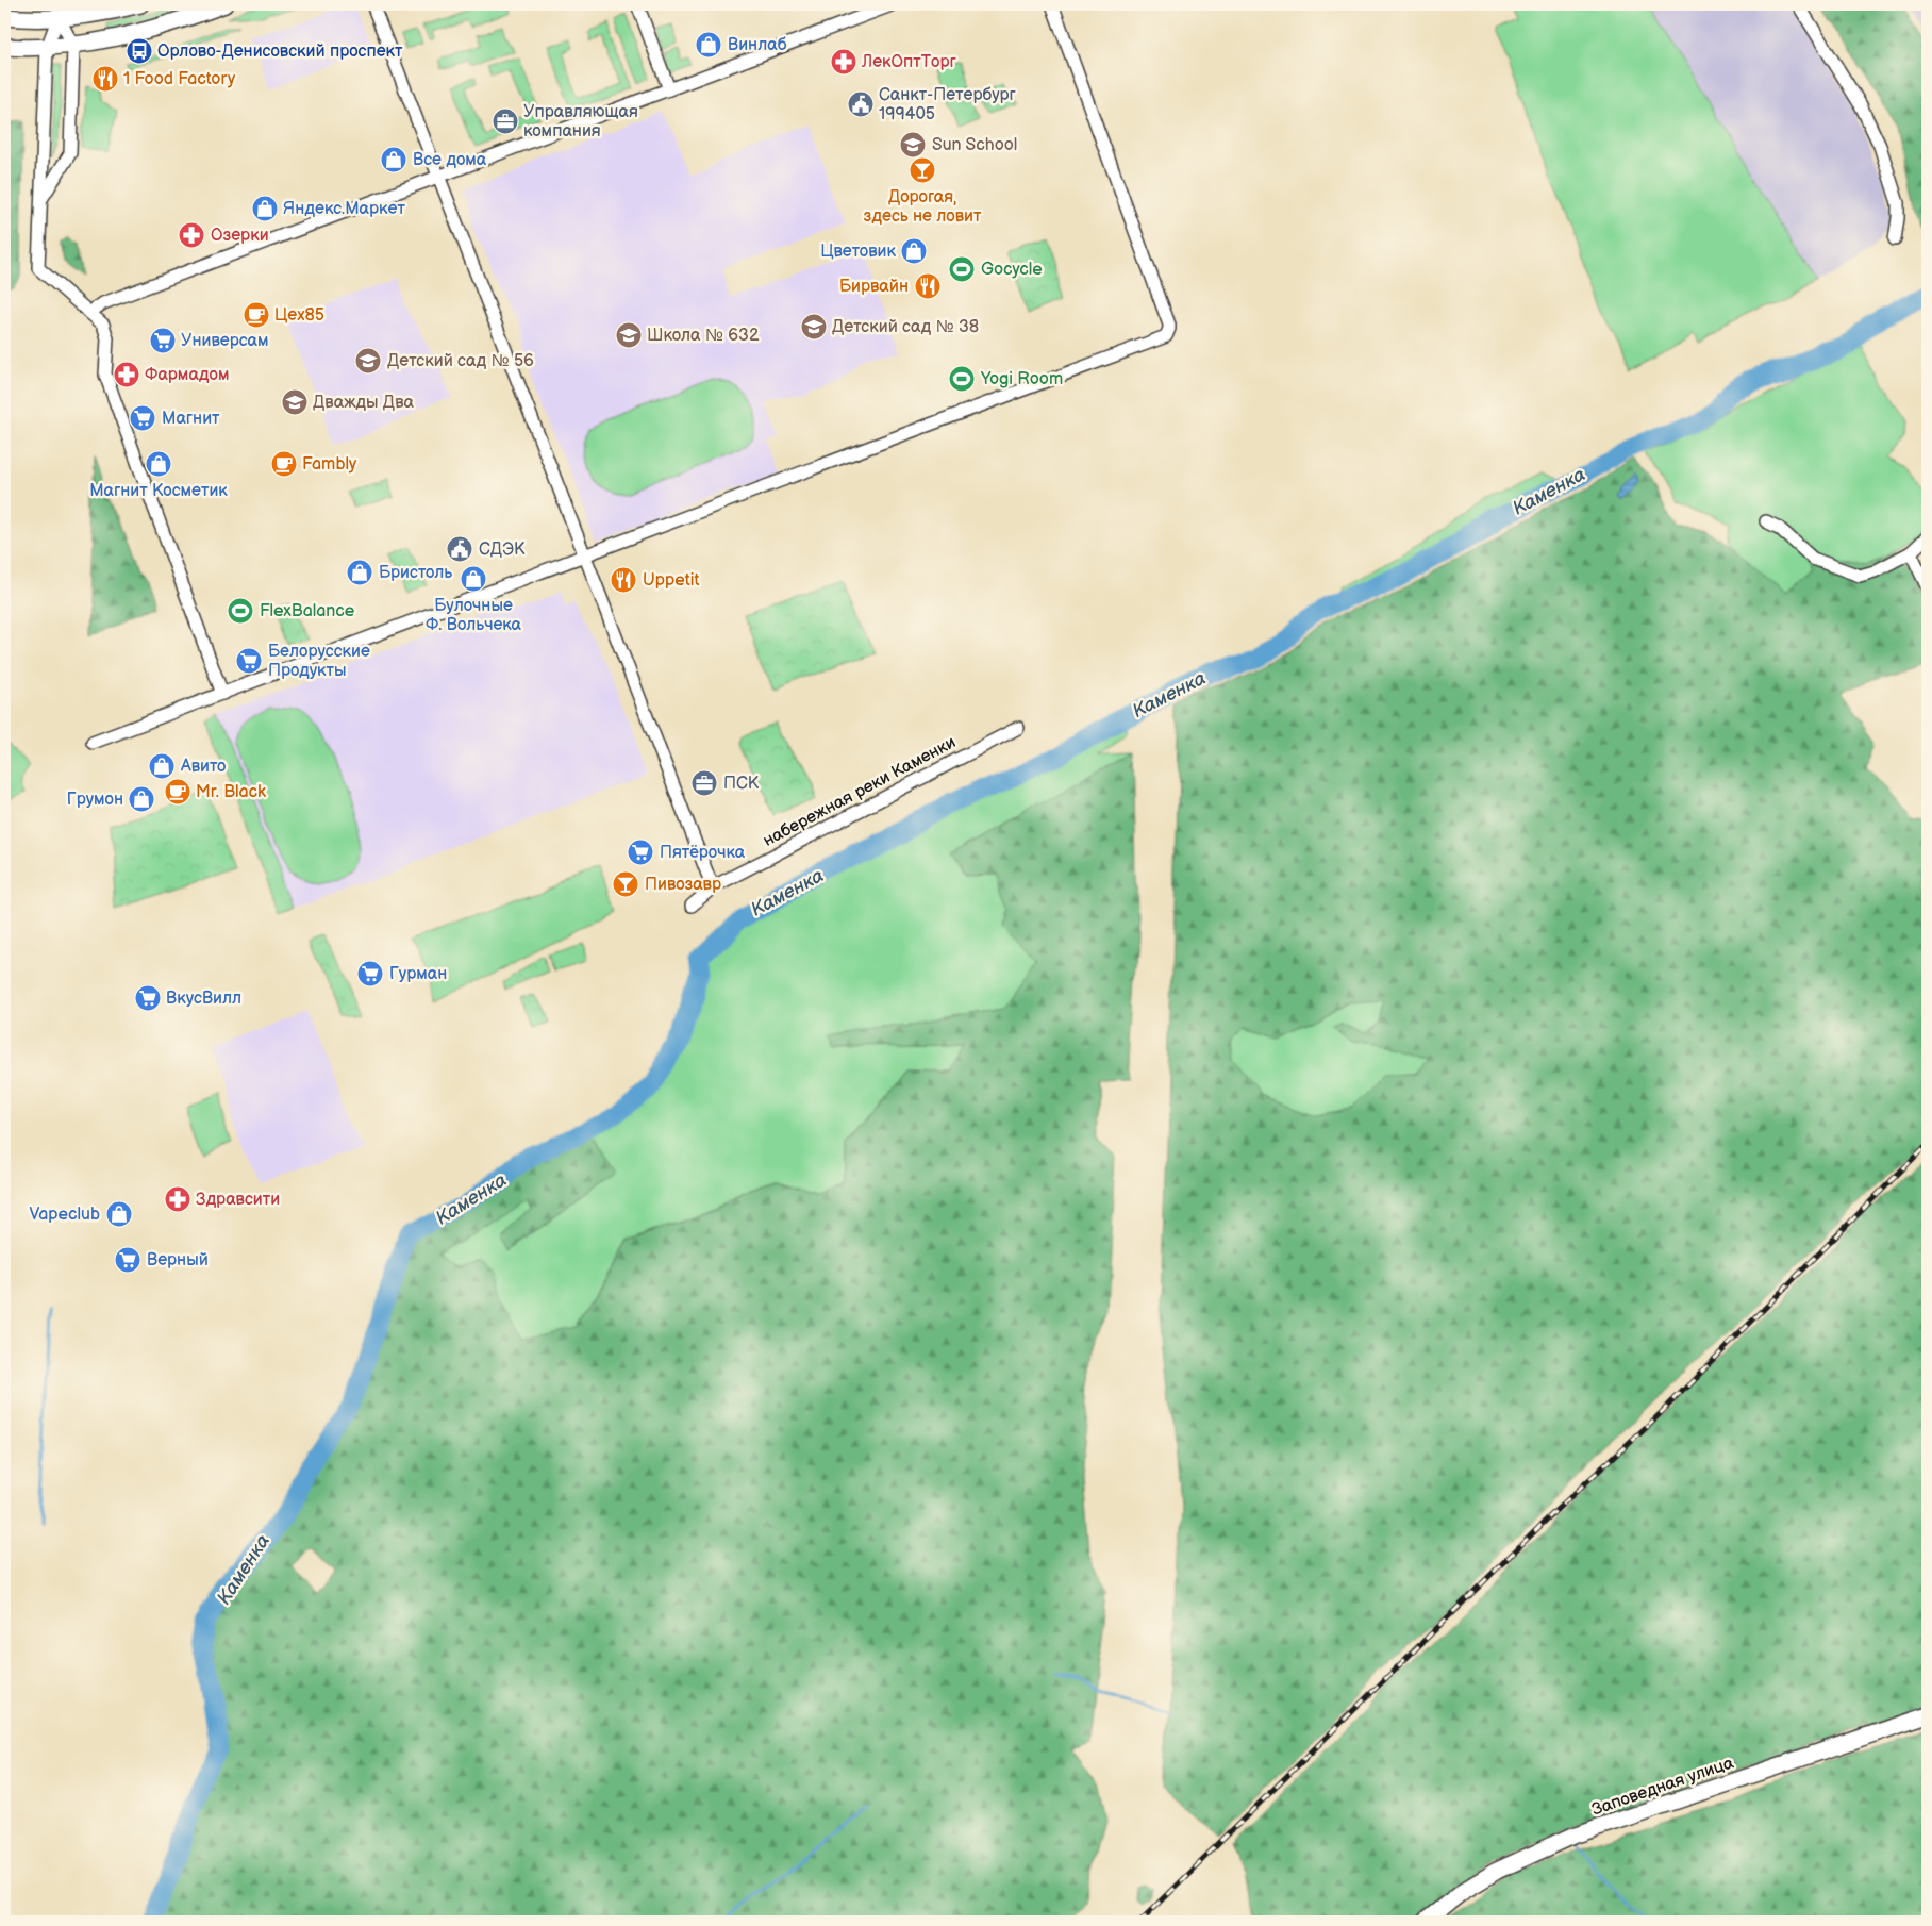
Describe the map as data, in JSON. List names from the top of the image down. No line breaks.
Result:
{"streets":{"street":["набережная реки Каменки","Заповедная улица"]},"water":["Каменка"],"places":{"shop":["Винлаб","Все дома","Яндекс.Маркет","Цветовик","Магнит Косметик","Бристоль","Булочные Ф. Вольчека","Авито","Грумон","Vapeclub"],"bus stop":["Орлово-Денисовский проспект"],"pharmacy":["ЛекОптТорг","Озерки","Фармадом","Здравсити"],"restaurant":["1 Food Factory","Бирвайн","Uppetit"],"public building":["Санкт-Петербург 199405","СДЭК"],"office":["Управляющая компания","ПСК"],"school or university":["Sun School","Детский сад № 38","Школа № 632","Детский сад № 56","Дважды Два"],"bar":["Дорогая, здесь не ловит","Пивозавр"],"sports":["Gocycle","Yogi Room","FlexBalance"],"cafe":["Цех85","Fambly","Mr. Black"],"supermarket":["Универсам","Магнит","Белорусские Продукты","Пятёрочка","Гурман","ВкусВилл","Верный"]}}
